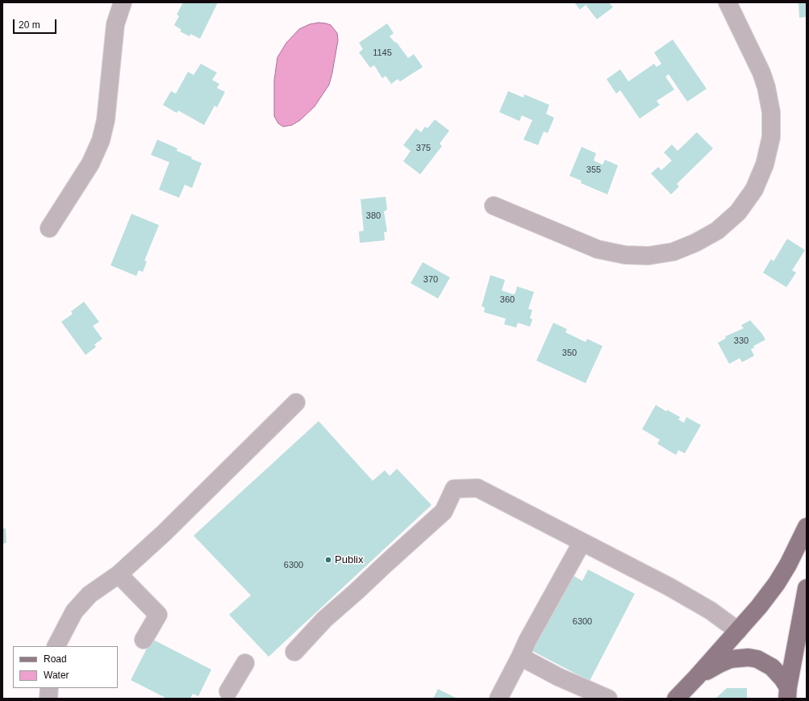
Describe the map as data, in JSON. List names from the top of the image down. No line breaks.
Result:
{"places":["Publix"],"house_numbers":["1145","375","355","380","370","360","330","350","6300","6300"],"legend":["Road","Water"],"scale_bar":"20 m"}
